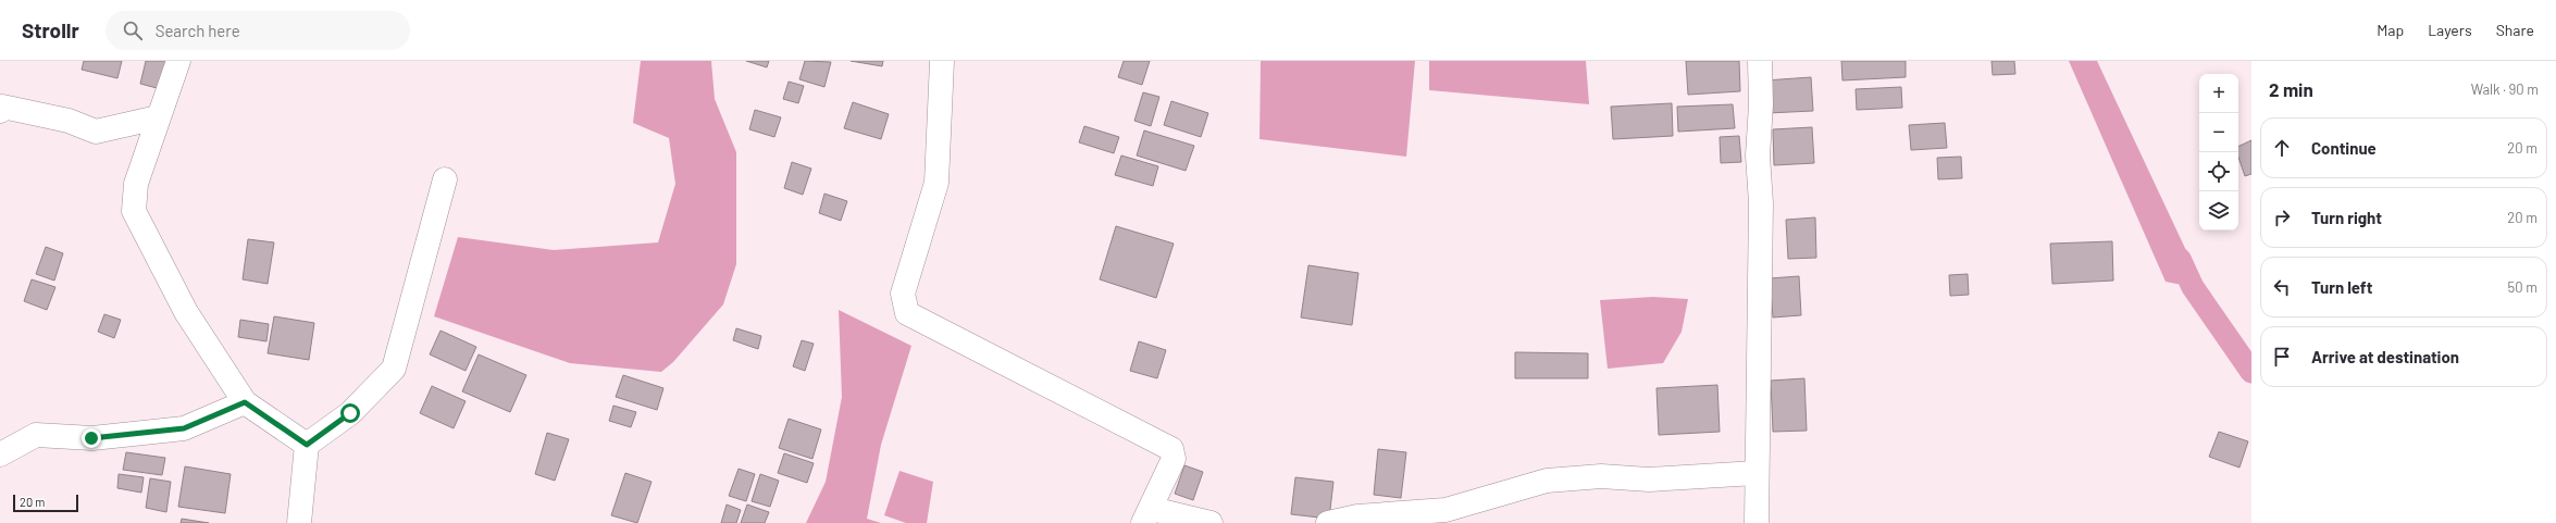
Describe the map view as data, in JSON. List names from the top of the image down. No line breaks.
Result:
{"scale_bar":"20 m","page":{"header":"Strollr","search":"Search here","nav":["Map","Layers","Share"],"heading":["2 min","Walk · 90 m"],"map_buttons":["+","−"],"list":[["Continue","20 m"],["Turn right","20 m"],["Turn left","50 m"],"Arrive at destination"],"scale":"20 m"}}
